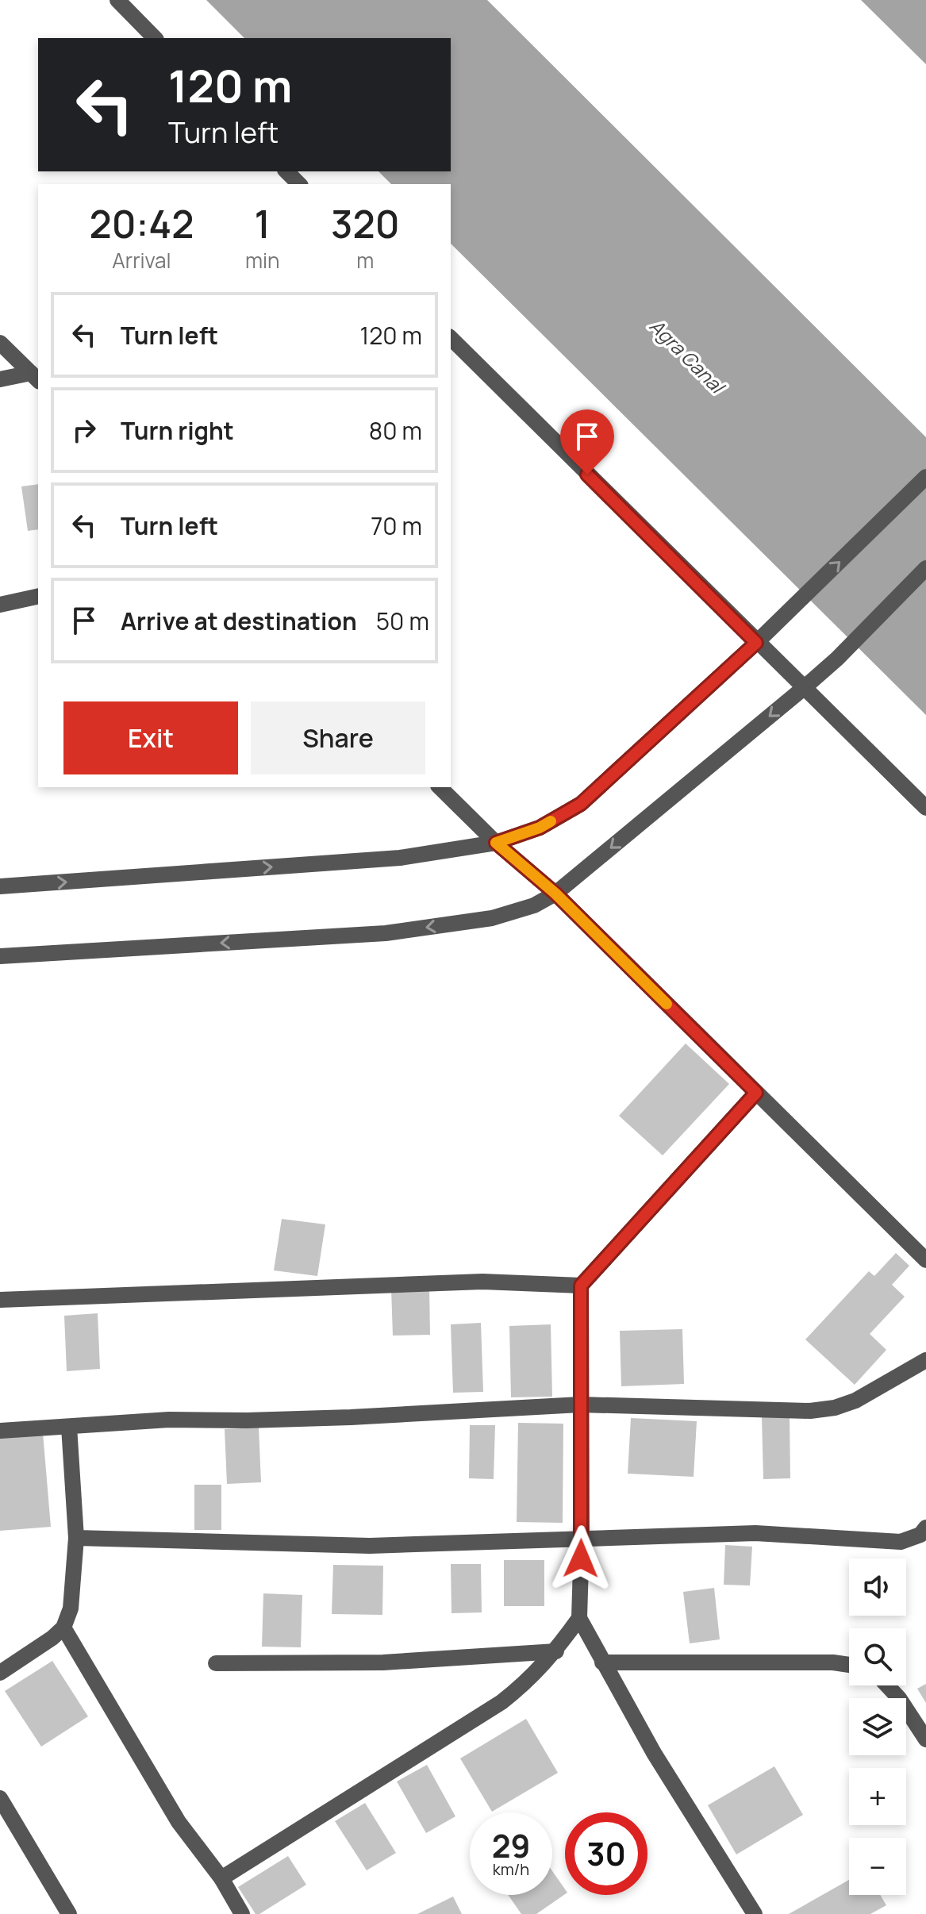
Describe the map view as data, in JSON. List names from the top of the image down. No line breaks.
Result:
{"water":["Agra Canal"],"page":{"turn":["120 m","Turn left"],"eta":["20:42","Arrival","1","min","320","m"],"list":[{"name":"Turn left","value":"120 m"},{"name":"Turn right","value":"80 m"},{"name":"Turn left","value":"70 m"},{"name":"Arrive at destination","value":"50 m"}],"buttons":["Exit","Share"],"map_buttons":["+","−"],"speed":"29 km/h","limit":"30"}}
